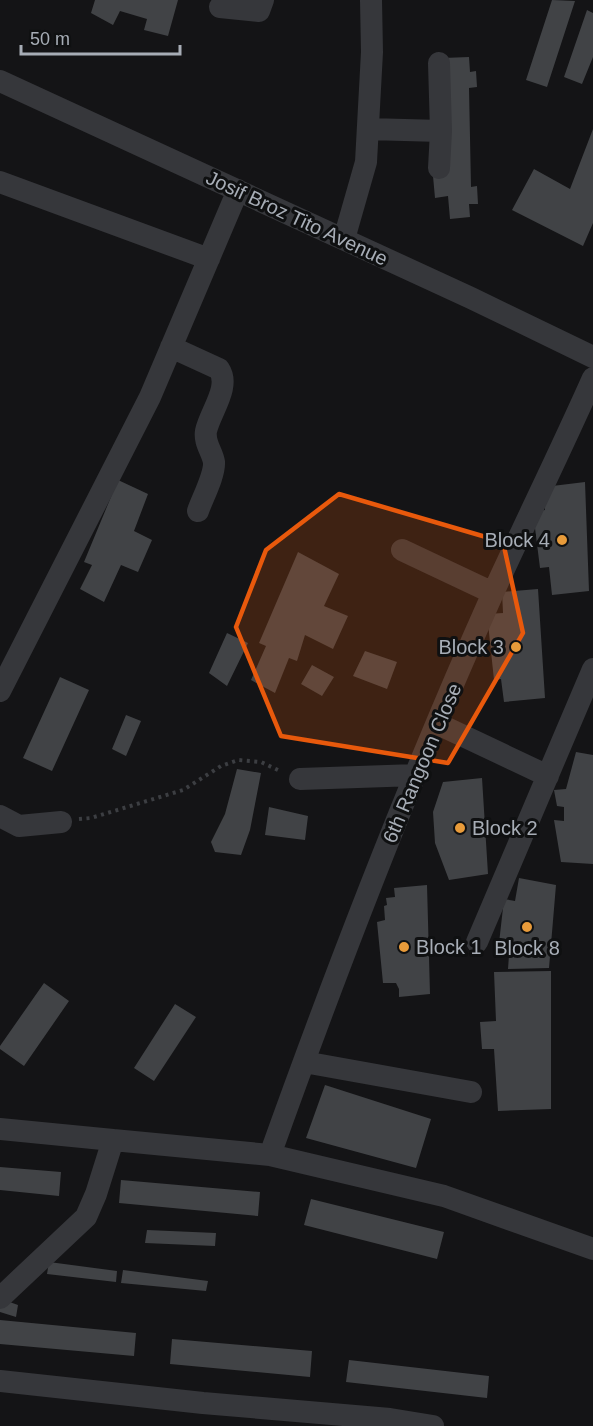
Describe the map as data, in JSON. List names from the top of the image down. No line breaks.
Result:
{"streets":{"street":["Josif Broz Tito Avenue","6th Rangoon Close"]},"places":["Block 4","Block 3","Block 2","Block 8","Block 1"],"scale_bar":"50 m"}
